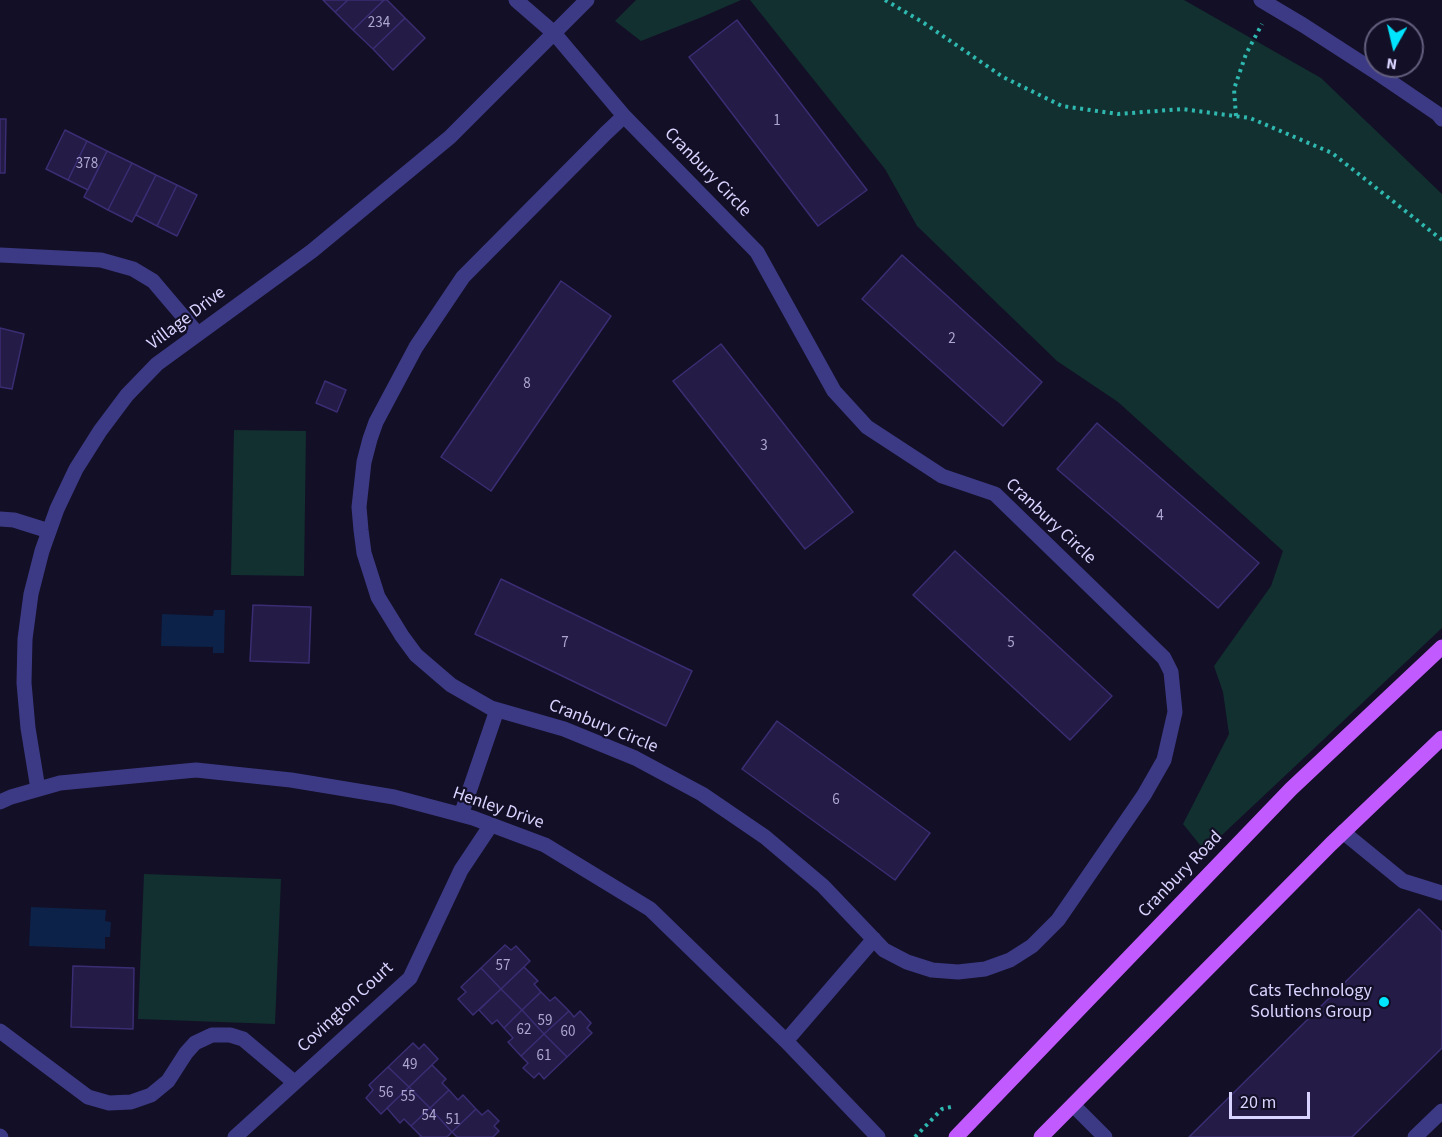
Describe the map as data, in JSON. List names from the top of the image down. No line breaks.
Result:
{"streets":{"main road":["Cranbury Road"],"street":["Cranbury Circle","Village Drive","Henley Drive","Covington Court"]},"crossings":[["Village Drive","Henley Drive"],["Henley Drive","Covington Court"]],"places":["Cats Technology Solutions Group"],"house_numbers":["234","1","378","2","8","3","4","7","5","6","57","59","62","60","61","49","56","55","54","51"],"scale_bar":"20 m","north":"bottom"}
